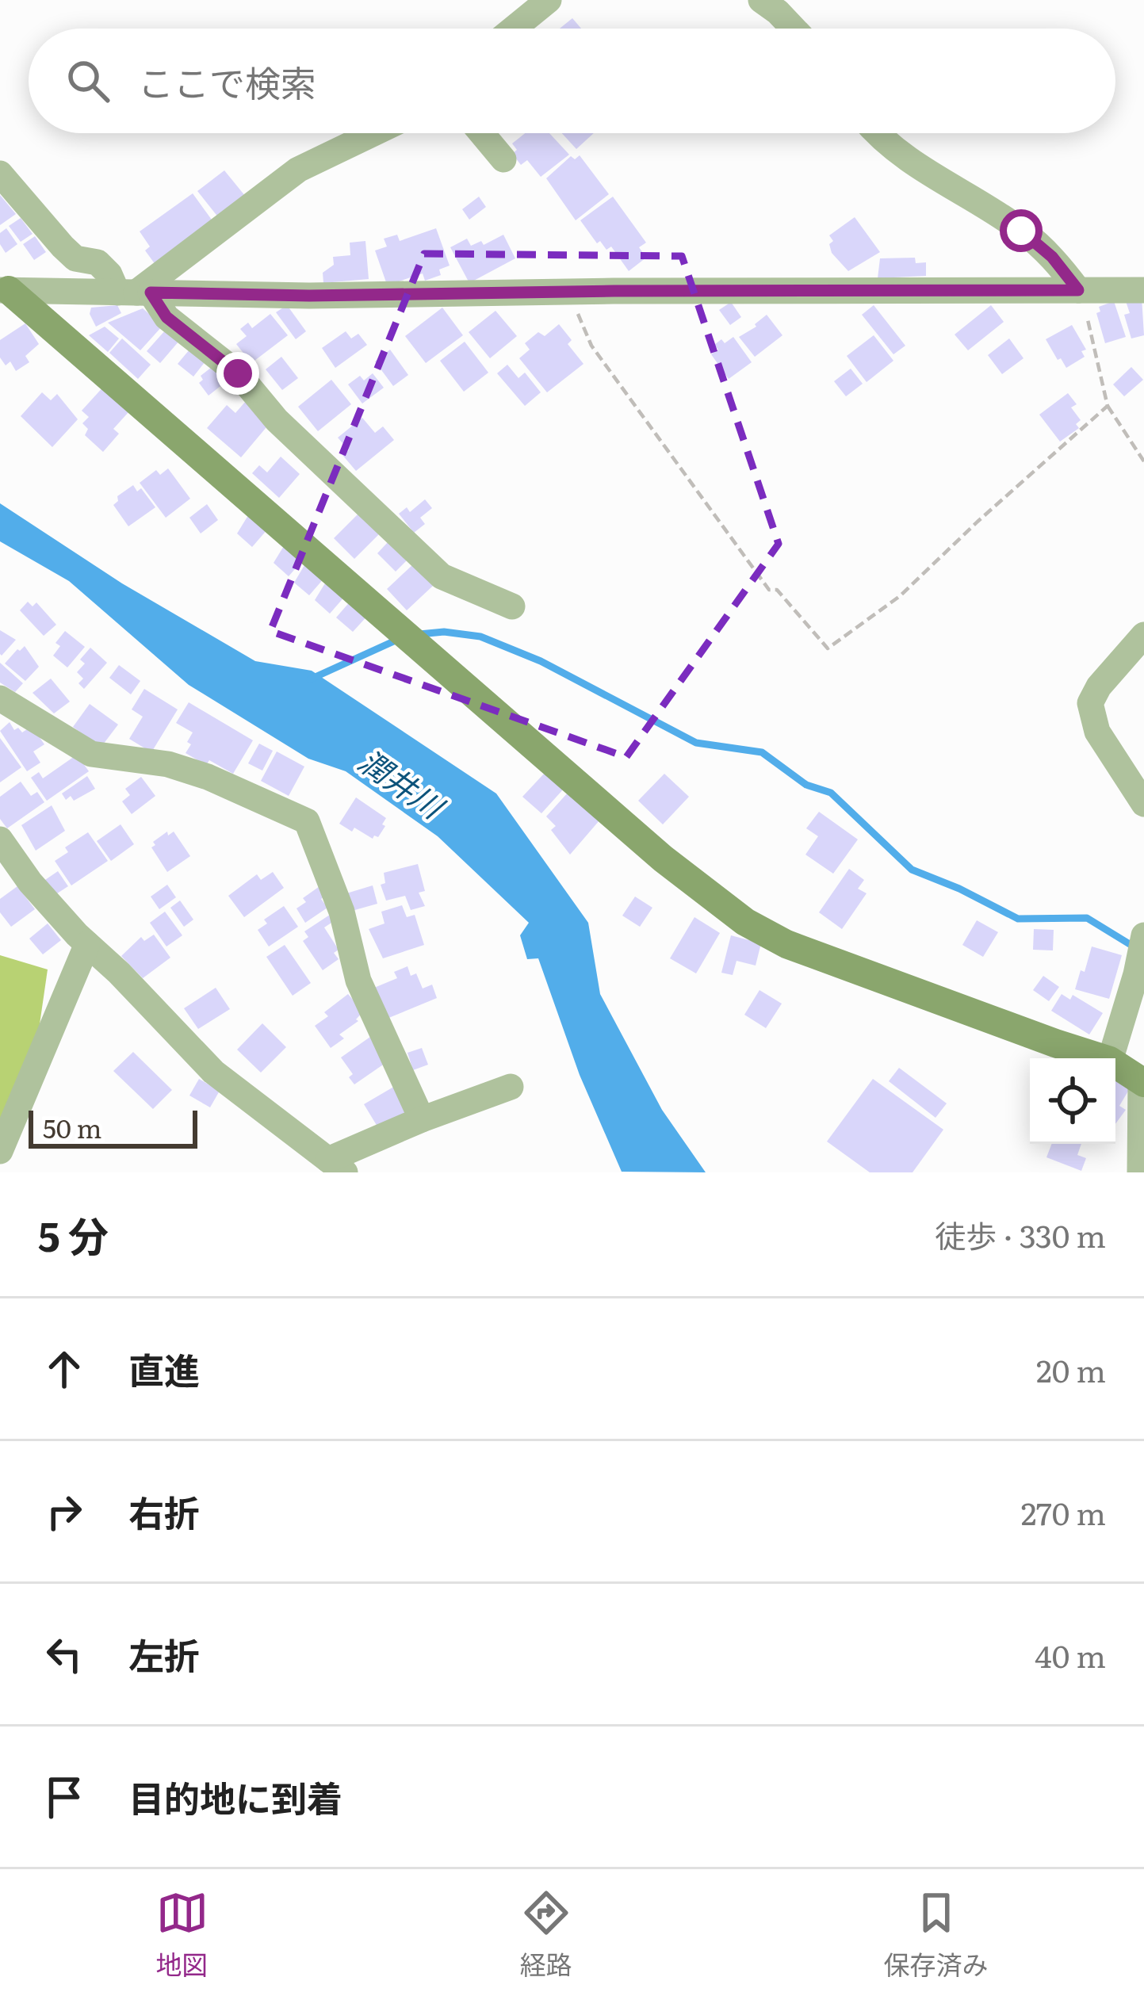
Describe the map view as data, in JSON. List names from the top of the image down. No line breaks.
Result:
{"water":["潤井川"],"scale_bar":"50 m","page":{"search":"ここで検索","scale":"50 m","heading":["5 分","徒歩 · 330 m"],"list":[["直進","20 m"],["右折","270 m"],["左折","40 m"],"目的地に到着"],"nav":["地図","経路","保存済み"]}}
